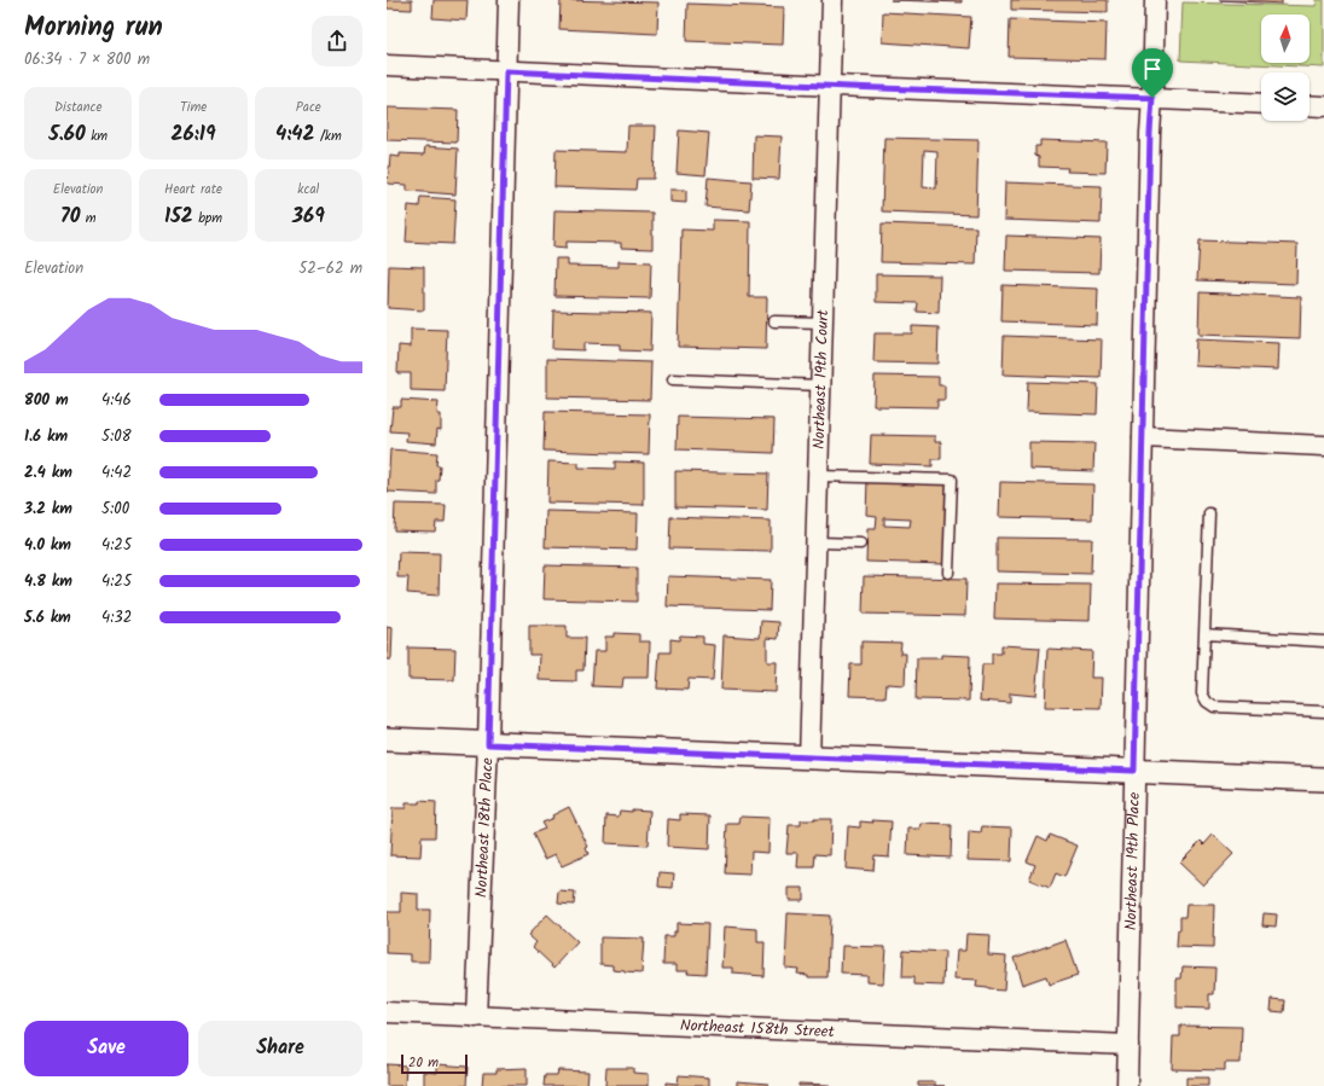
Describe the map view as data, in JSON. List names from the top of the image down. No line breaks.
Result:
{"streets":{"street":["Northeast 19th Court","Northeast 18th Place","Northeast 19th Place","Northeast 158th Street"]},"crossings":[["Northeast 18th Place","Northeast 158th Street"],["Northeast 19th Place","Northeast 158th Street"]],"scale_bar":"20 m","north":"top","page":{"heading":["Morning run","06:34 · 7 × 800 m"],"stats":[["Distance","5.60 km"],["Time","26:19"],["Pace","4:42 /km"],["Elevation","70 m"],["Heart rate","152 bpm"],["kcal","369"]],"chart":["Elevation","52–62 m"],"list":[{"name":"800 m","note":"4:46"},{"name":"1.6 km","note":"5:08"},{"name":"2.4 km","note":"4:42"},{"name":"3.2 km","note":"5:00"},{"name":"4.0 km","note":"4:25"},{"name":"4.8 km","note":"4:25"},{"name":"5.6 km","note":"4:32"}],"buttons":["Save","Share"],"scale":"20 m"}}
